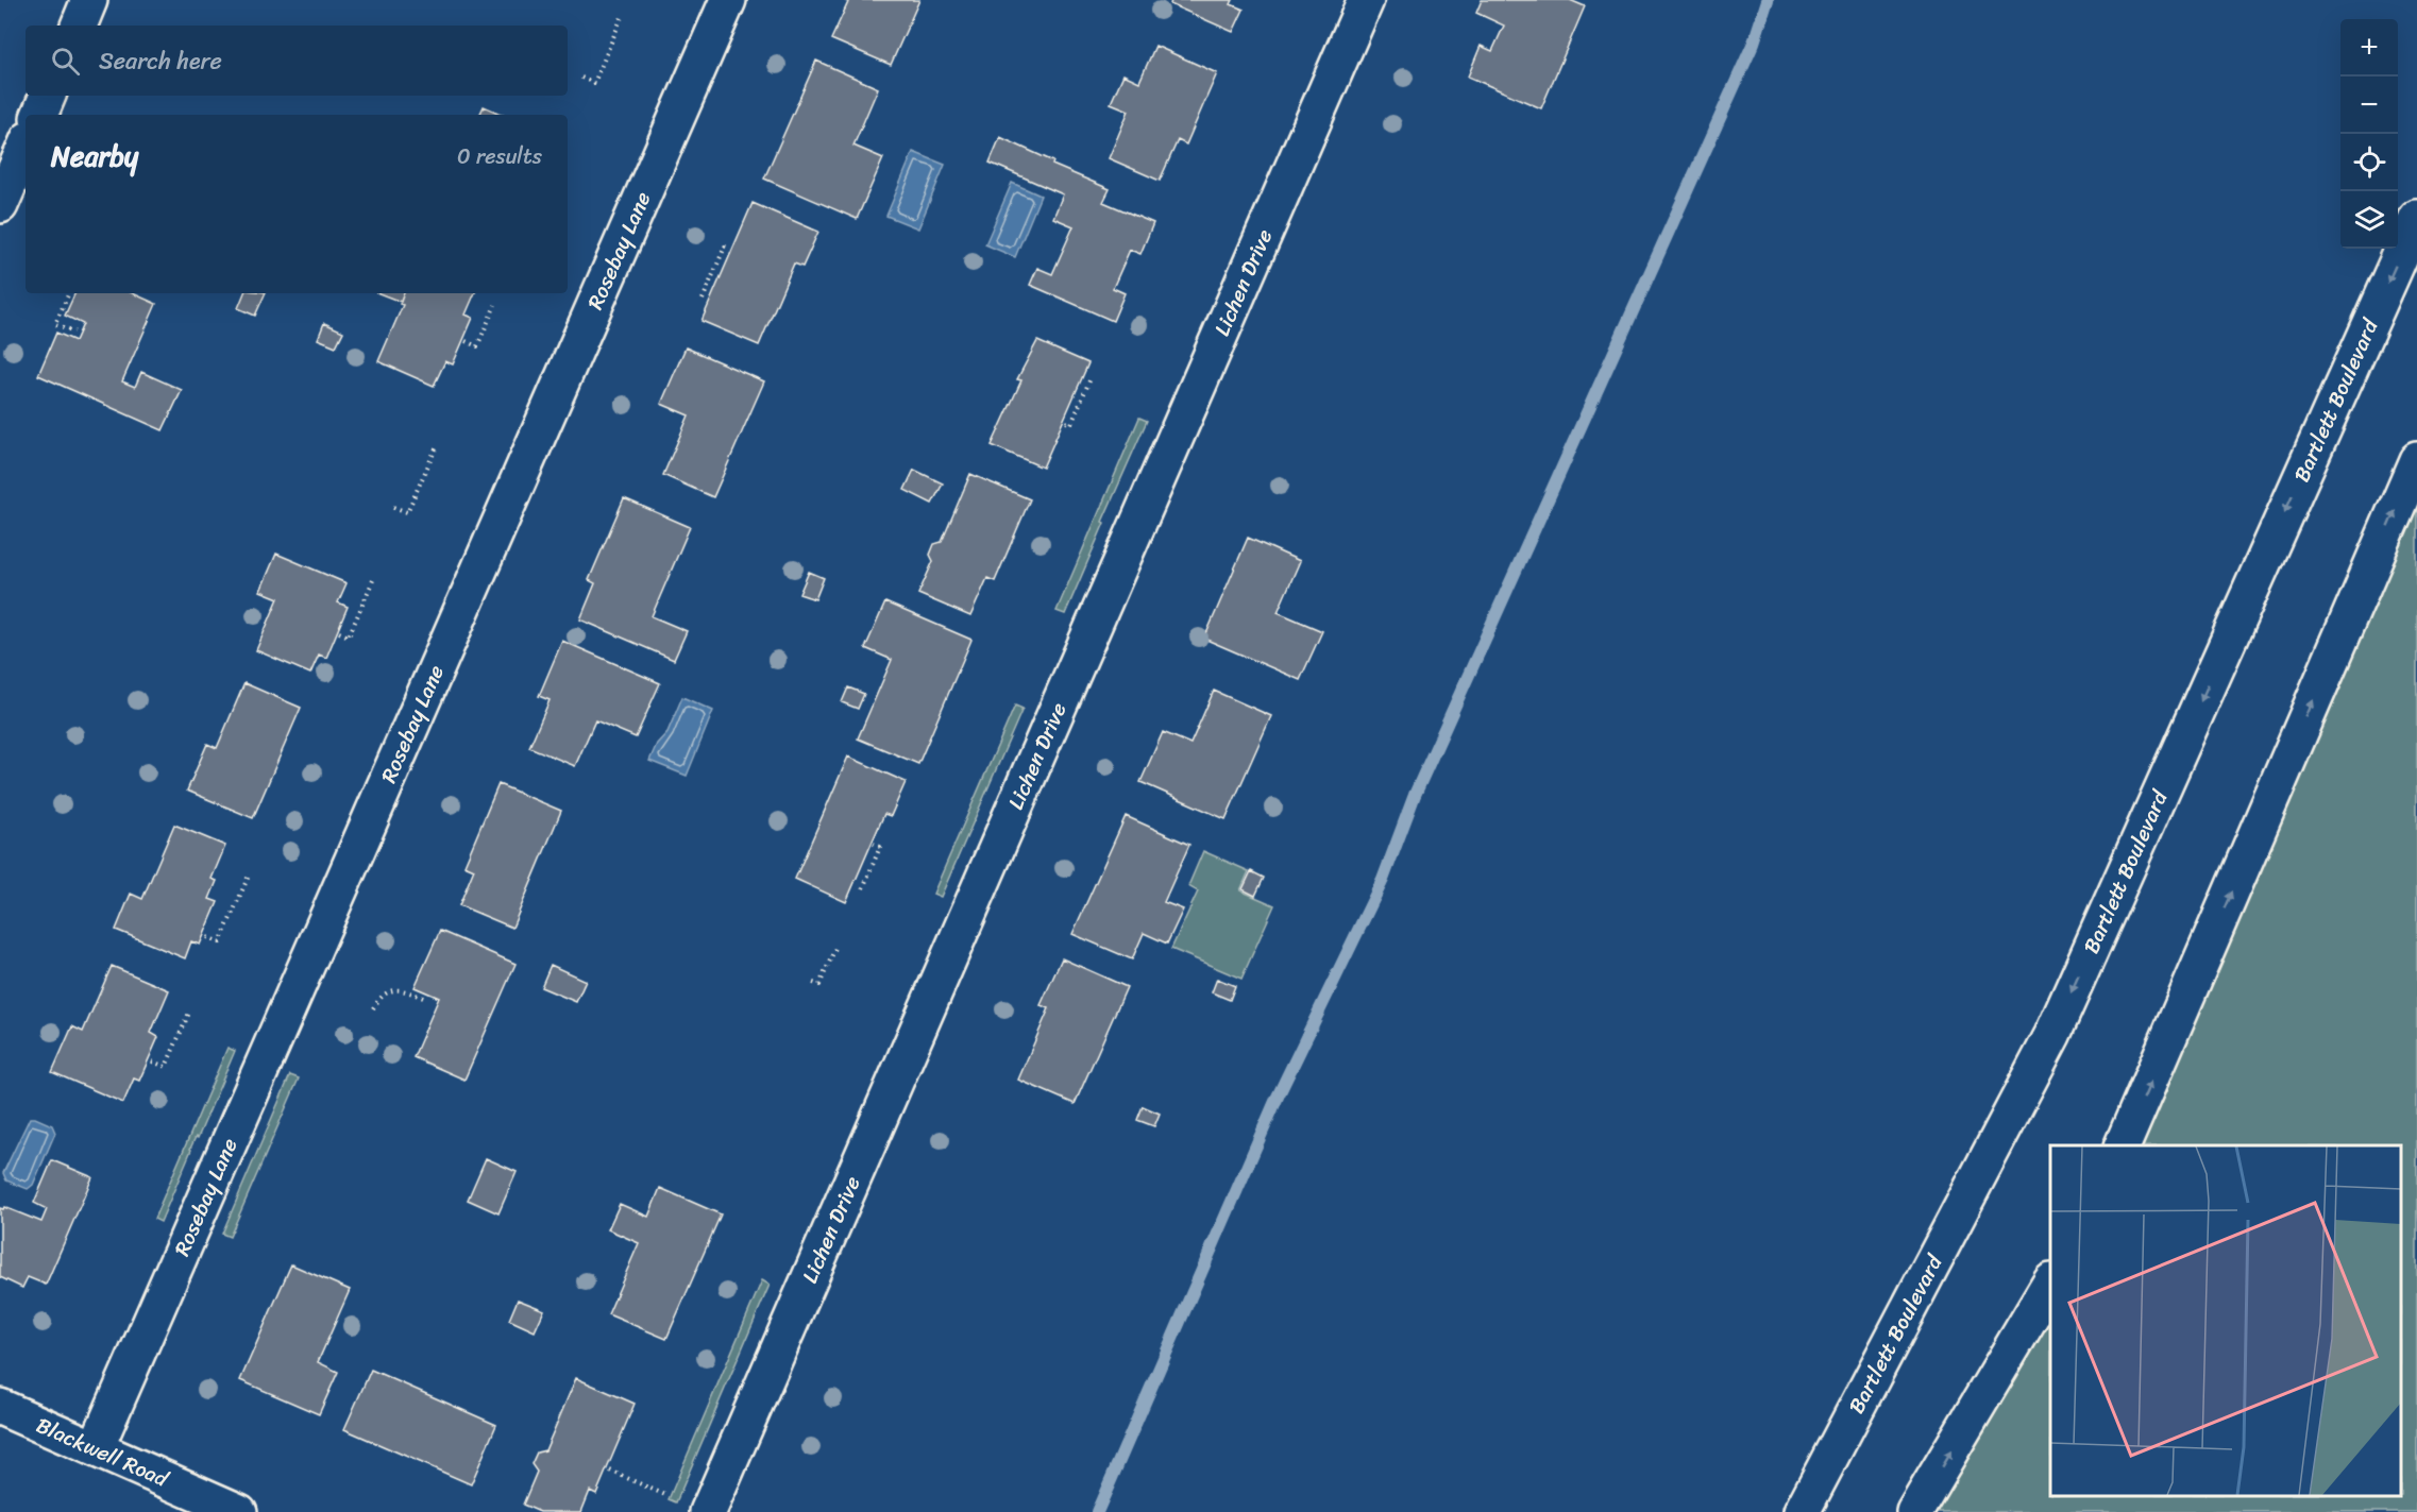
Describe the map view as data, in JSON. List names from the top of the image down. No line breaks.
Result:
{"streets":{"street":["Rosebay Lane","Lichen Drive","Bartlett Boulevard","Blackwell Road"]},"crossings":[["Rosebay Lane","Blackwell Road"]],"page":{"map_buttons":["+","−"],"search":"Search here","heading":["Nearby","0 results"]}}
